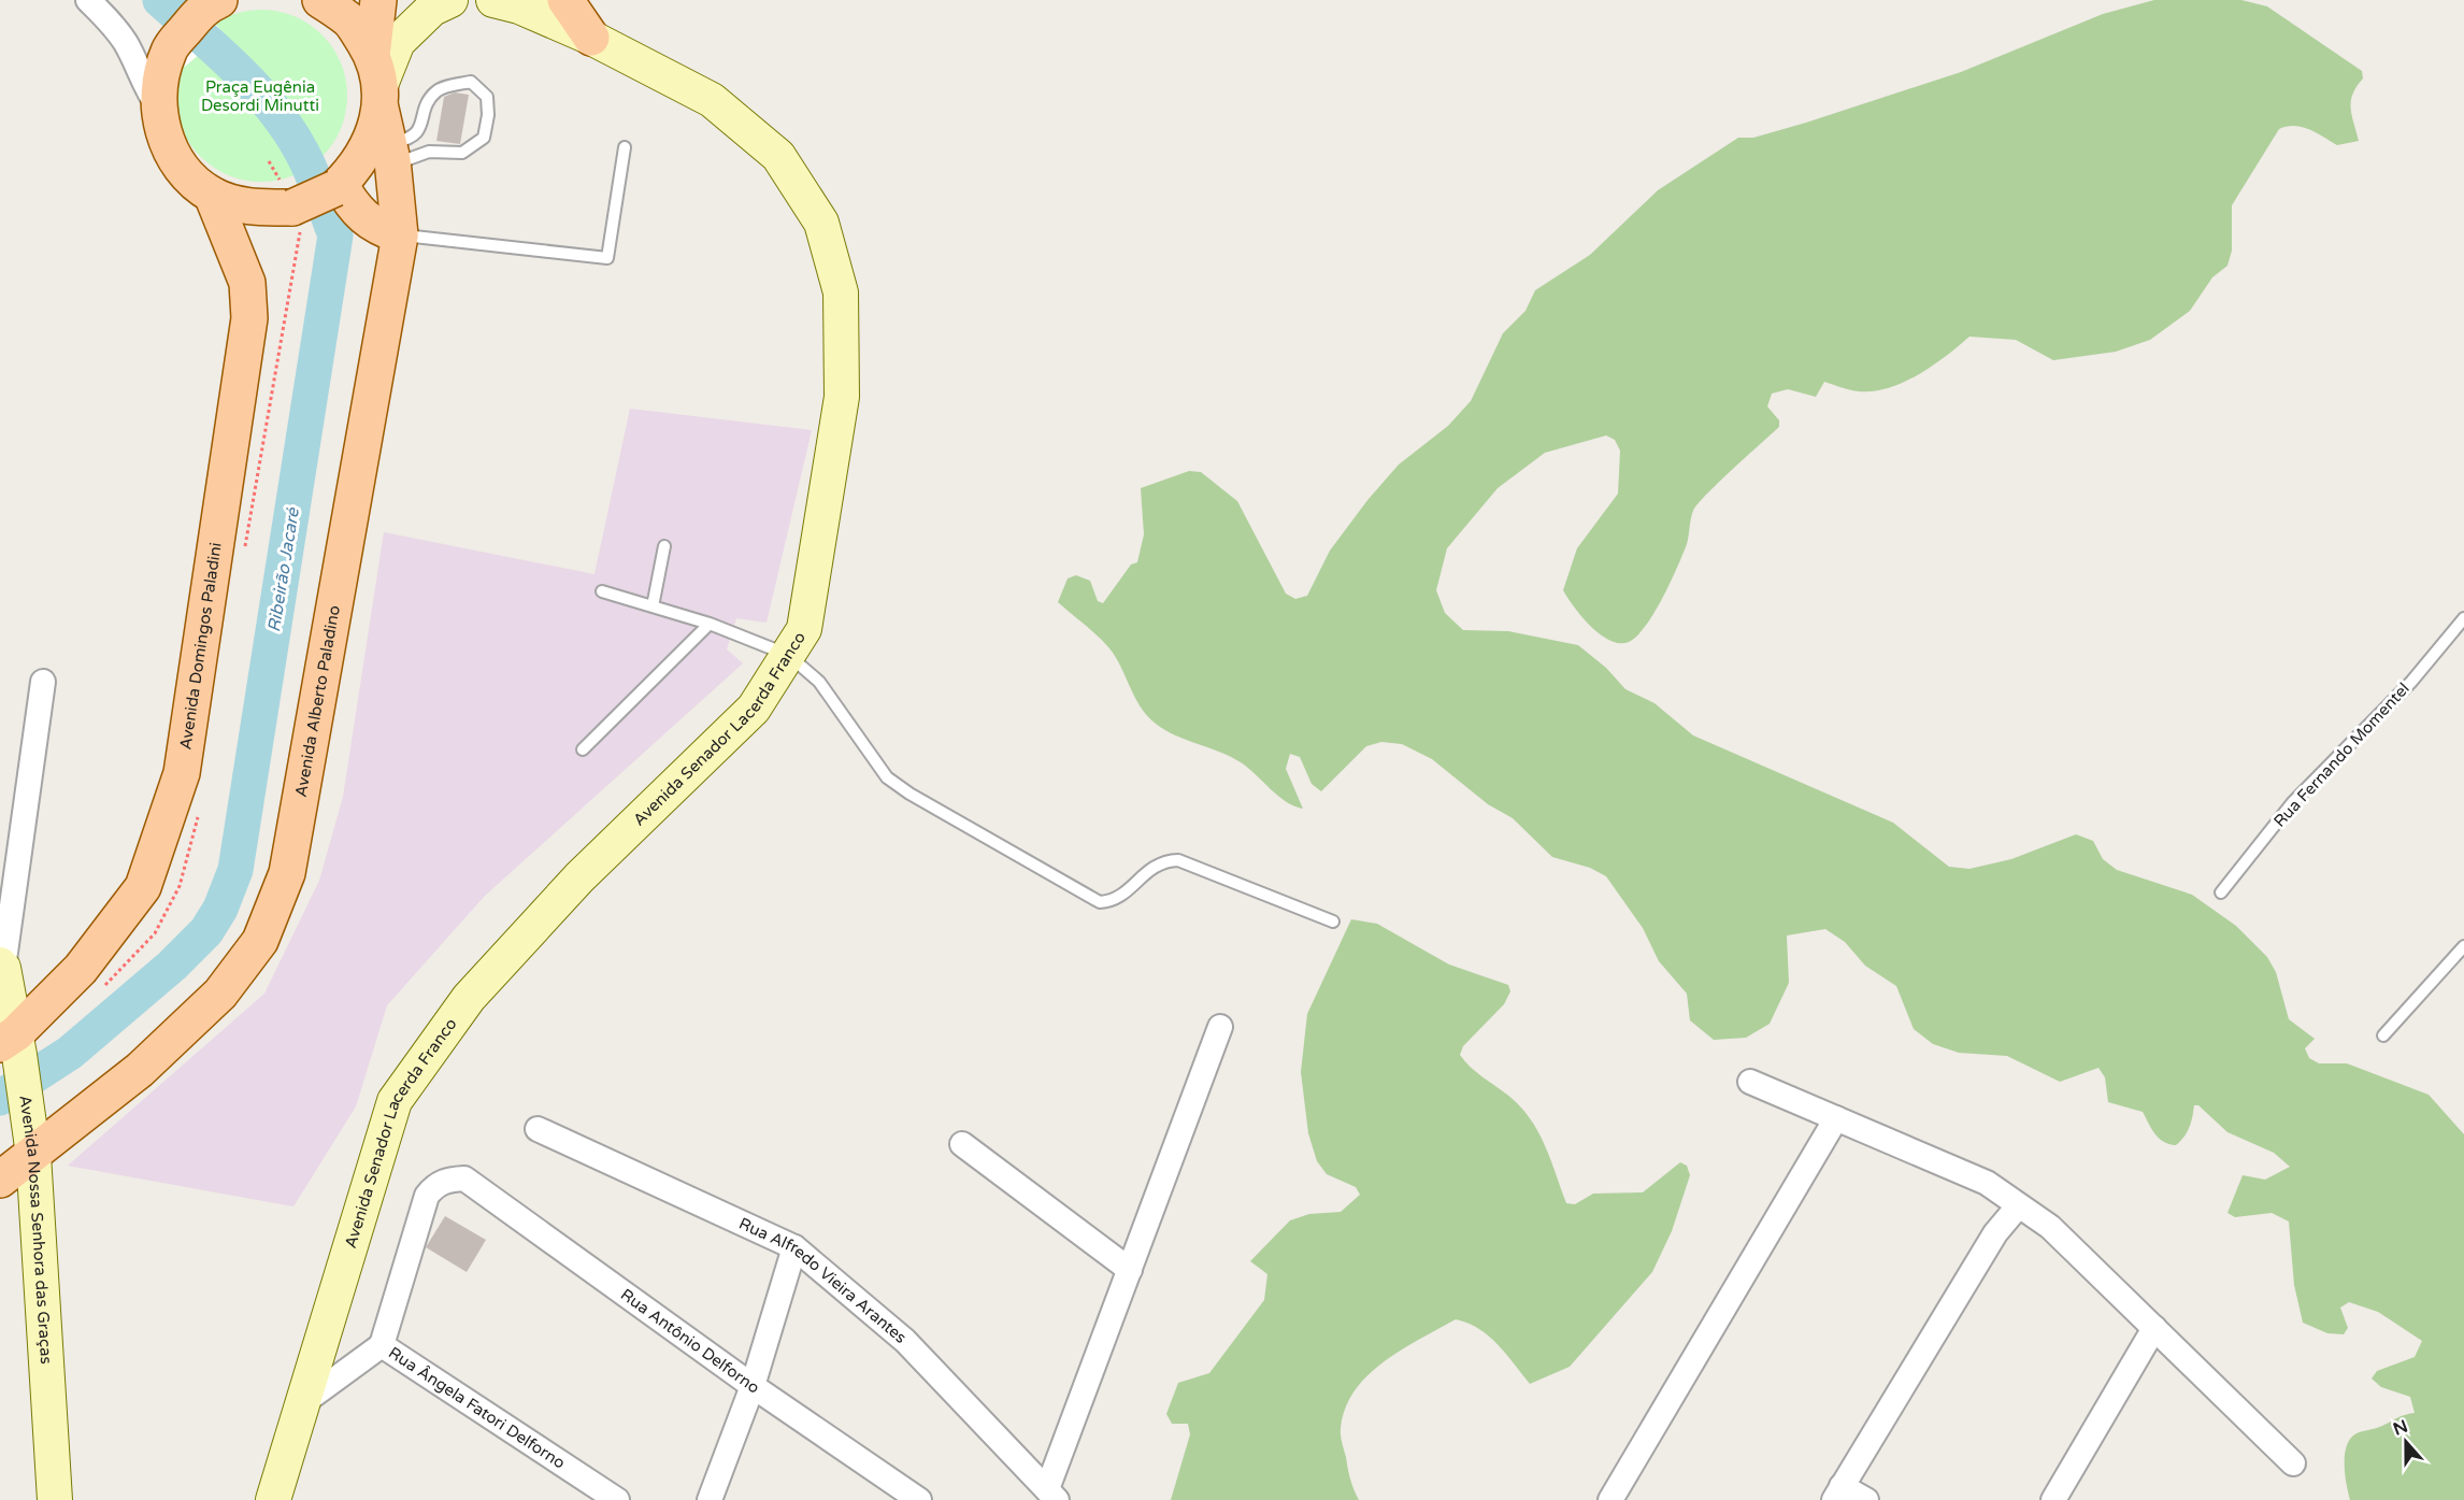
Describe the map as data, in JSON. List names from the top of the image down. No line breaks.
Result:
{"streets":{"main road":["Avenida Domingos Paladini","Avenida Alberto Paladino","Avenida Senador Lacerda Franco","Avenida Nossa Senhora das Graças"],"street":["Rua Alfredo Vieira Arantes","Rua Antônio Delforno","Rua Ângela Fatori Delforno"],"lane":["Rua Fernando Momentel"]},"crossings":[["Avenida Domingos Paladini","Avenida Alberto Paladino"],["Avenida Domingos Paladini","Avenida Nossa Senhora das Graças"],["Avenida Alberto Paladino","Avenida Nossa Senhora das Graças"],["Avenida Senador Lacerda Franco","Rua Ângela Fatori Delforno"],["Rua Antônio Delforno","Rua Ângela Fatori Delforno"]],"water":["Ribeirão Jacaré"],"parks":["Praça Eugênia Desordi Minutti"],"north":"top"}
